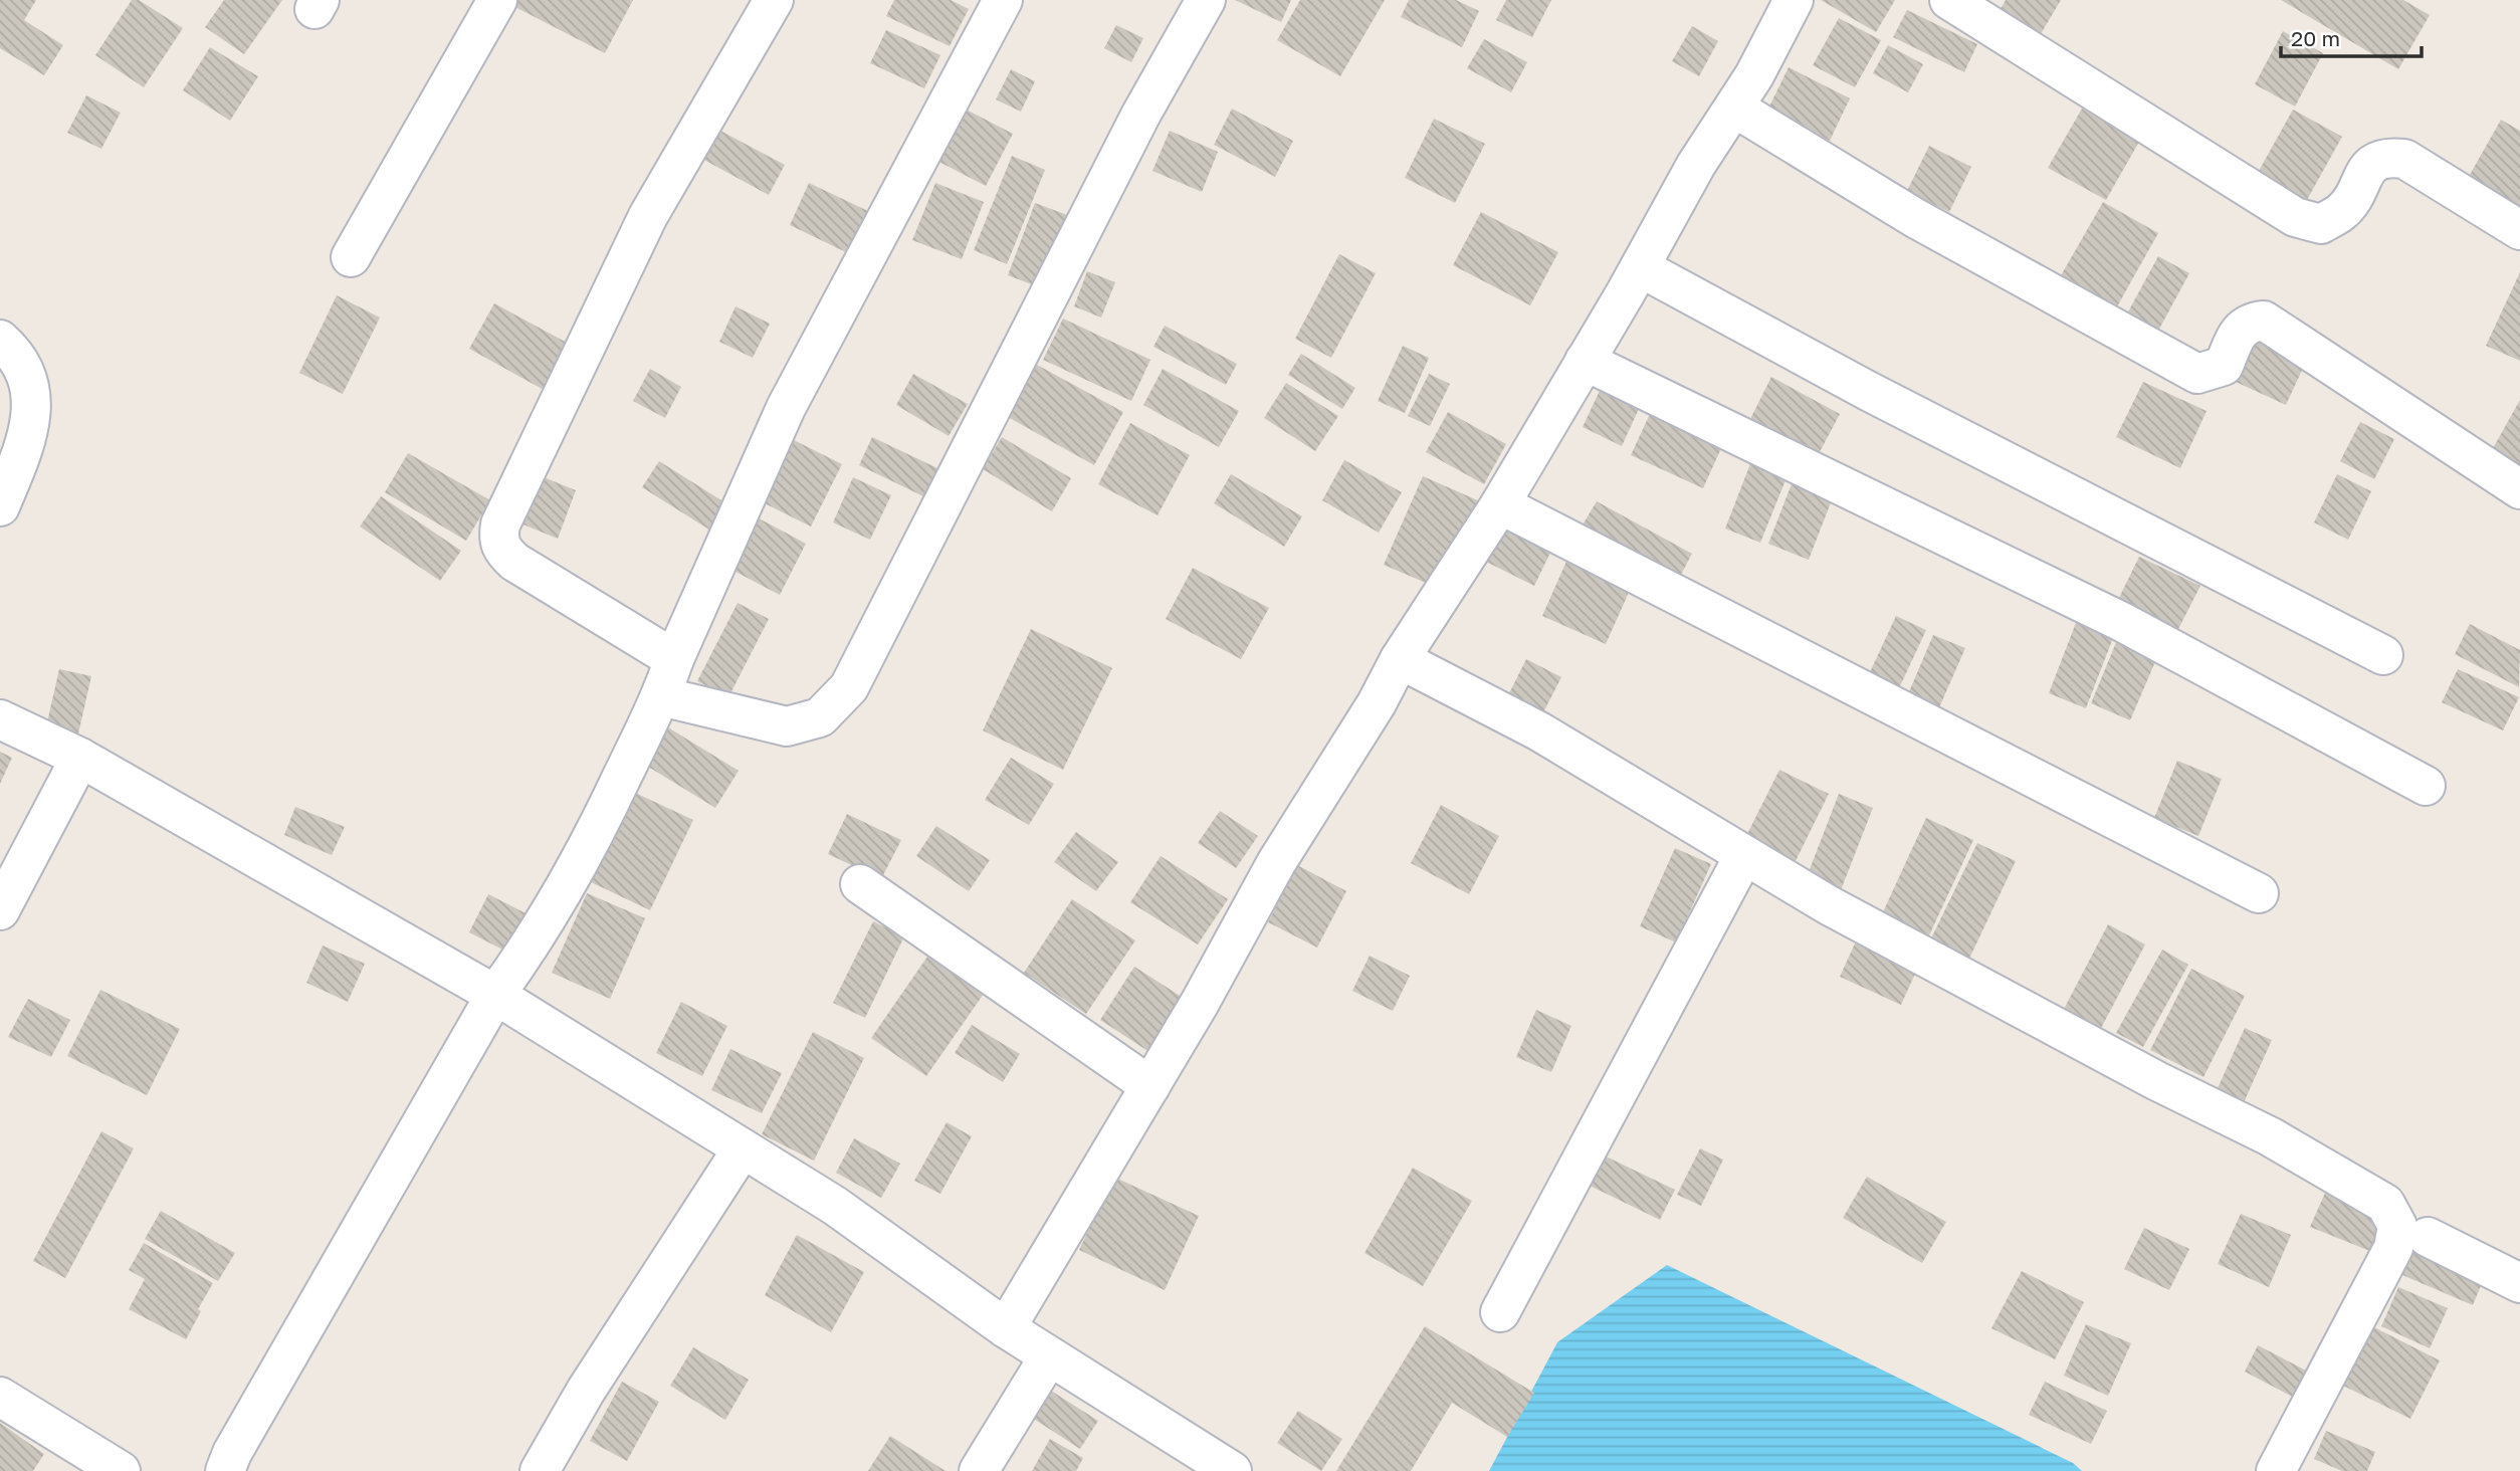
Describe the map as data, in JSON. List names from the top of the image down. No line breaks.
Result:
{"scale_bar":"20 m"}
